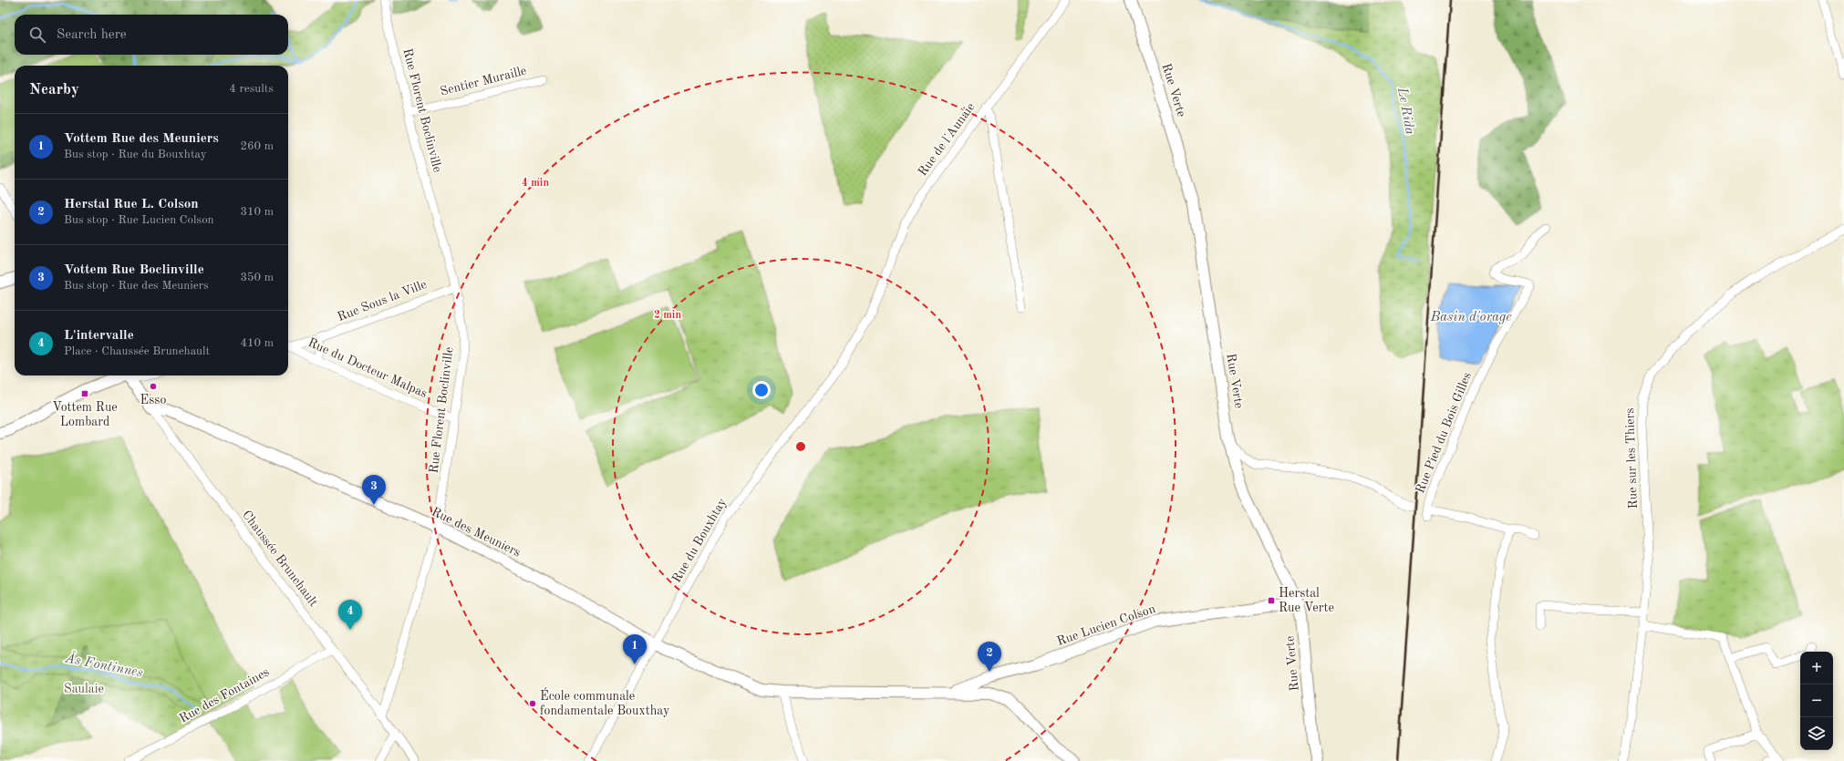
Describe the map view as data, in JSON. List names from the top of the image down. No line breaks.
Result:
{"streets":{"street":["Sentier Muraille","Rue Verte","Rue Florent Boclinville","Rue de l'Aunaie","Rue Sous la Ville","Rue du Docteur Malpas","Rue Pied du Bois Gilles","Rue sur les Thiers","Rue des Meuniers","Rue du Bouxhtay","Chaussée Brunehault","Rue Lucien Colson","Rue des Fontaines"]},"crossings":[["Sentier Muraille","Rue Florent Boclinville"],["Rue Verte","Rue Lucien Colson"],["Rue Florent Boclinville","Rue Sous la Ville"],["Rue Florent Boclinville","Rue du Docteur Malpas"],["Rue Florent Boclinville","Rue des Meuniers"],["Rue Florent Boclinville","Chaussée Brunehault"],["Rue de l'Aunaie","Rue du Bouxhtay"],["Rue Sous la Ville","Rue du Docteur Malpas"],["Rue des Meuniers","Rue du Bouxhtay"],["Rue des Meuniers","Chaussée Brunehault"],["Chaussée Brunehault","Rue des Fontaines"]],"water":["Le Rida","Basin d'orage","Ås Fontinnes"],"parks":["Saulaie"],"places":{"other":["Esso","École communale fondamentale Bouxthay"],"transit":["Vottem Rue Lombard","Herstal Rue Verte"]},"page":{"search":"Search here","heading":["Nearby","4 results"],"list":[{"mark":"1","name":"Vottem Rue des Meuniers","note":"Bus stop · Rue du Bouxhtay","value":"260 m"},{"mark":"2","name":"Herstal Rue L. Colson","note":"Bus stop · Rue Lucien Colson","value":"310 m"},{"mark":"3","name":"Vottem Rue Boclinville","note":"Bus stop · Rue des Meuniers","value":"350 m"},{"mark":"4","name":"L'intervalle","note":"Place · Chaussée Brunehault","value":"410 m"}],"pins":["3","4","1","2"],"map_buttons":["+","−"]},"rings":["4 min","2 min"]}
